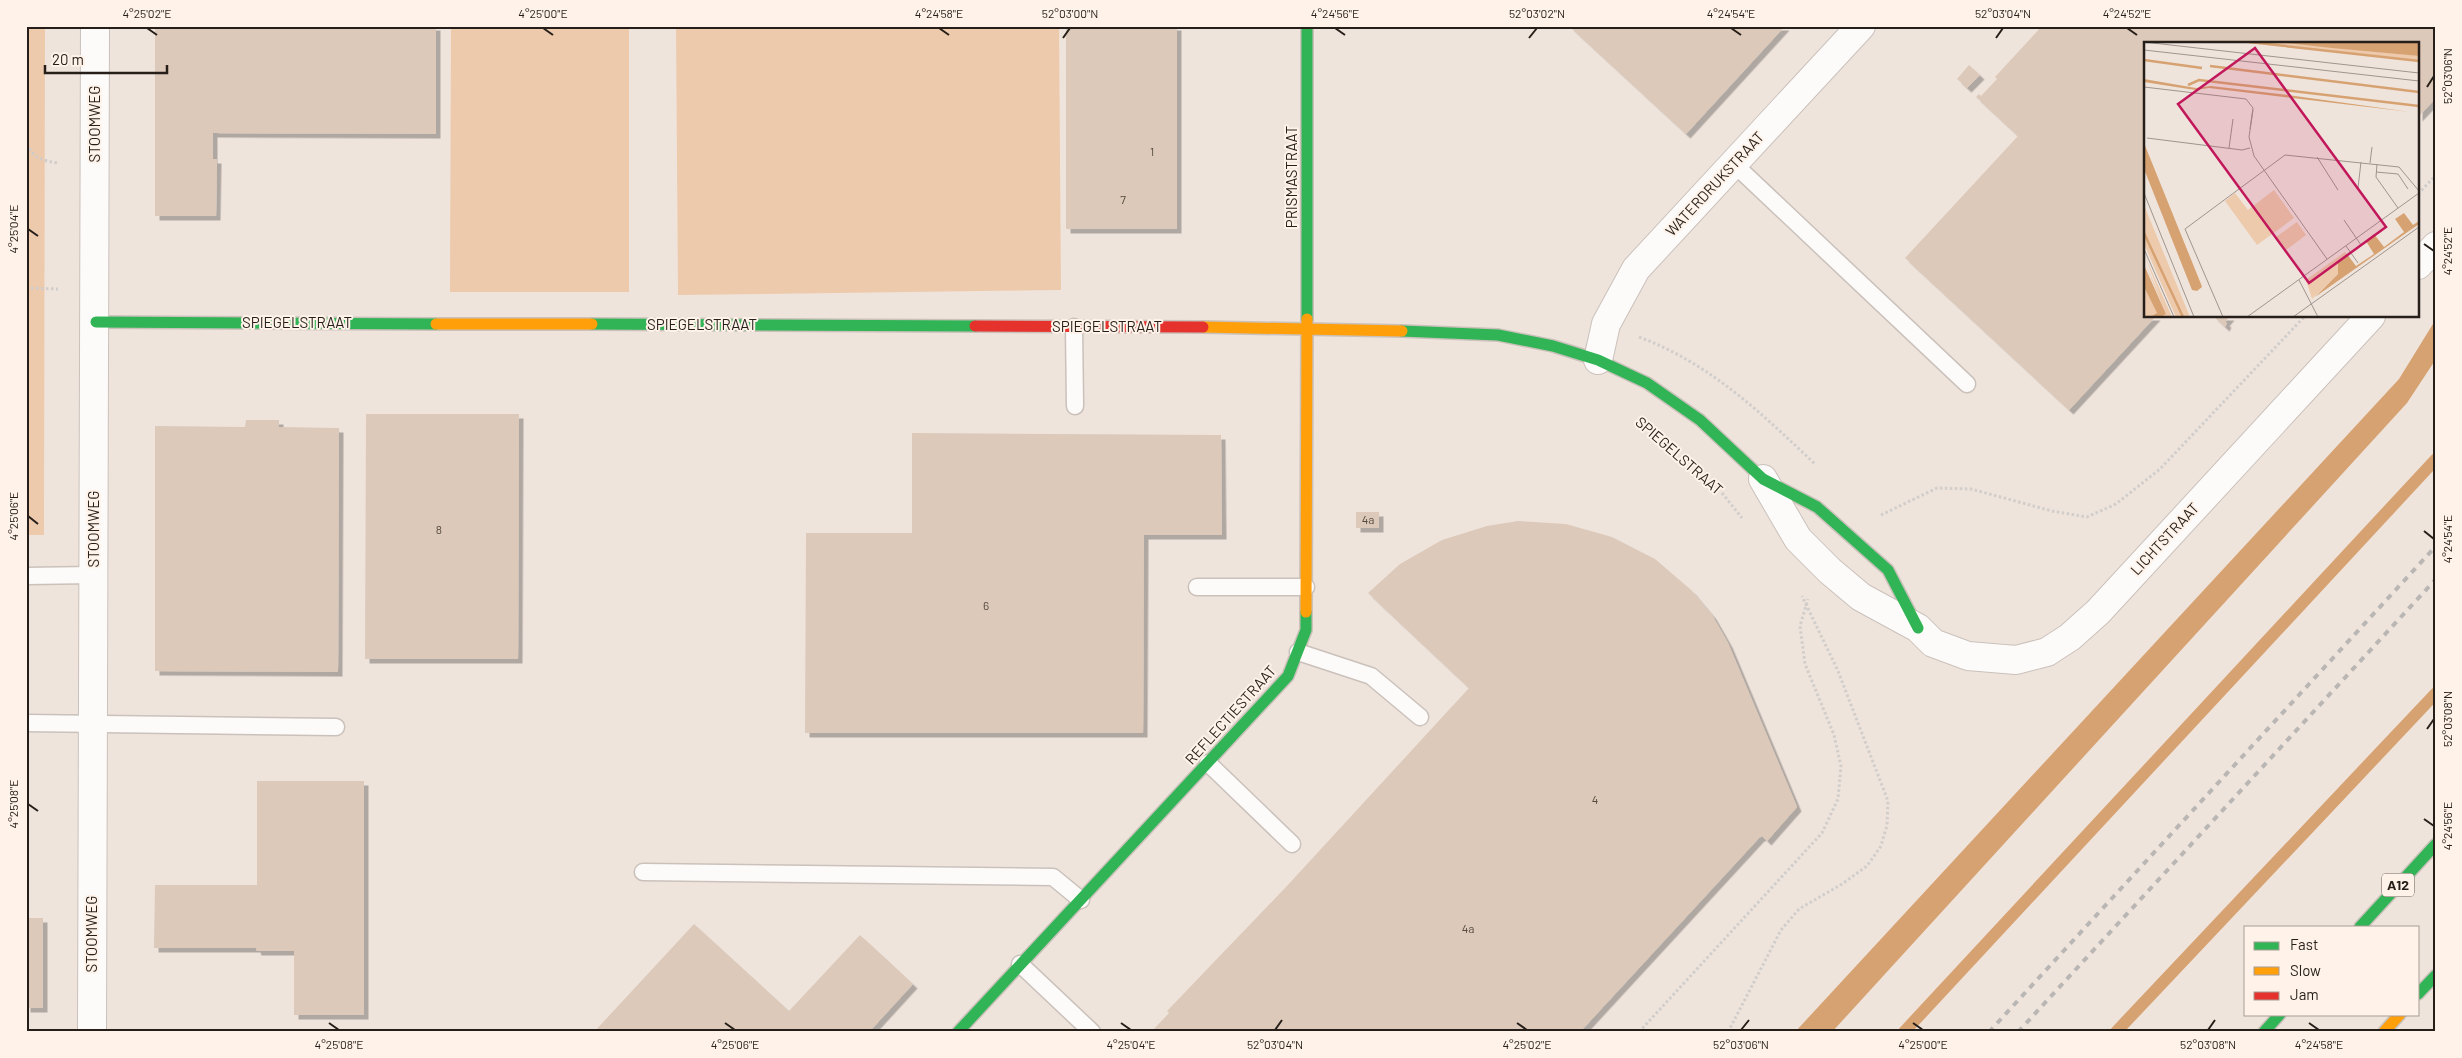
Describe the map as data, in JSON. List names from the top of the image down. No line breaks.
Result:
{"streets":{"main road":["PRISMASTRAAT","SPIEGELSTRAAT","REFLECTIESTRAAT","A12"],"street":["STOOMWEG","WATERDRUKSTRAAT","LICHTSTRAAT"]},"crossings":[["STOOMWEG","SPIEGELSTRAAT"],["PRISMASTRAAT","SPIEGELSTRAAT"],["PRISMASTRAAT","REFLECTIESTRAAT"],["WATERDRUKSTRAAT","SPIEGELSTRAAT"],["SPIEGELSTRAAT","LICHTSTRAAT"],["SPIEGELSTRAAT","REFLECTIESTRAAT"]],"house_numbers":["1","7","4a","8","6","4","4a"],"legend":["Fast","Slow","Jam"],"scale_bar":"20 m","coordinates":["4°25'02\"E","4°25'00\"E","4°24'58\"E","52°03'00\"N","4°24'56\"E","52°03'02\"N","4°24'54\"E","52°03'04\"N","4°24'52\"E","52°03'06\"N","4°25'04\"E","4°25'06\"E","52°03'08\"N","4°25'08\"E"]}
